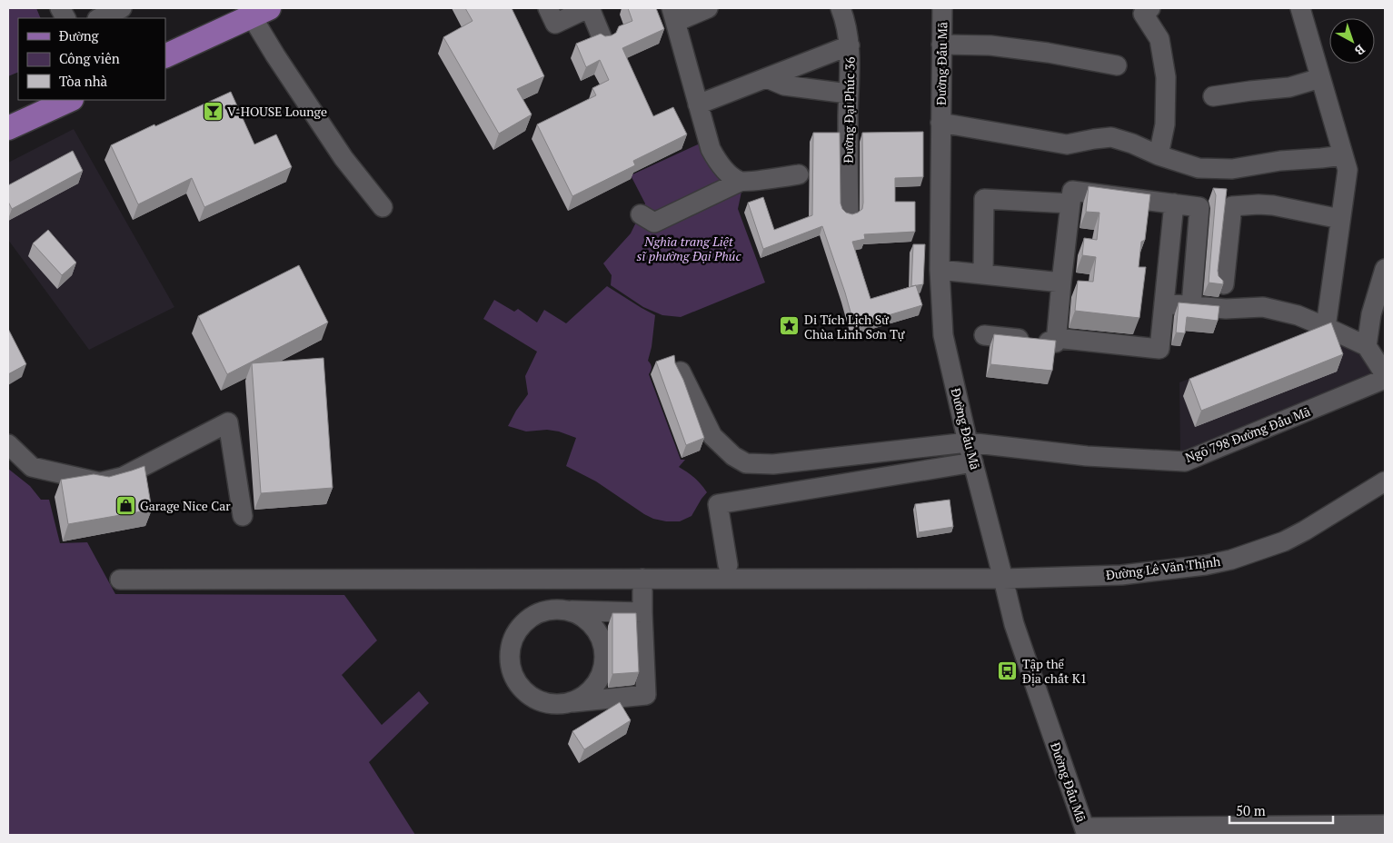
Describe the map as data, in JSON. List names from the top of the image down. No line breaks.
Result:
{"streets":{"street":["Đường Đấu Mã","Đường Đại Phúc 36","Ngõ 798 Đường Đấu Mã","Đường Lê Văn Thịnh"]},"crossings":[["Đường Đấu Mã","Ngõ 798 Đường Đấu Mã"],["Đường Đấu Mã","Đường Lê Văn Thịnh"]],"parks":["Nghĩa trang Liệt sĩ phường Đại Phúc"],"places":{"bar":["V-HOUSE Lounge"],"place":["Di Tích Lịch Sử Chùa Linh Sơn Tự"],"shop":["Garage Nice Car"],"bus stop":["Tập thể Địa chất K1"]},"legend":["Đường","Công viên","Tòa nhà"],"scale_bar":"50 m","north":"bottom right"}
